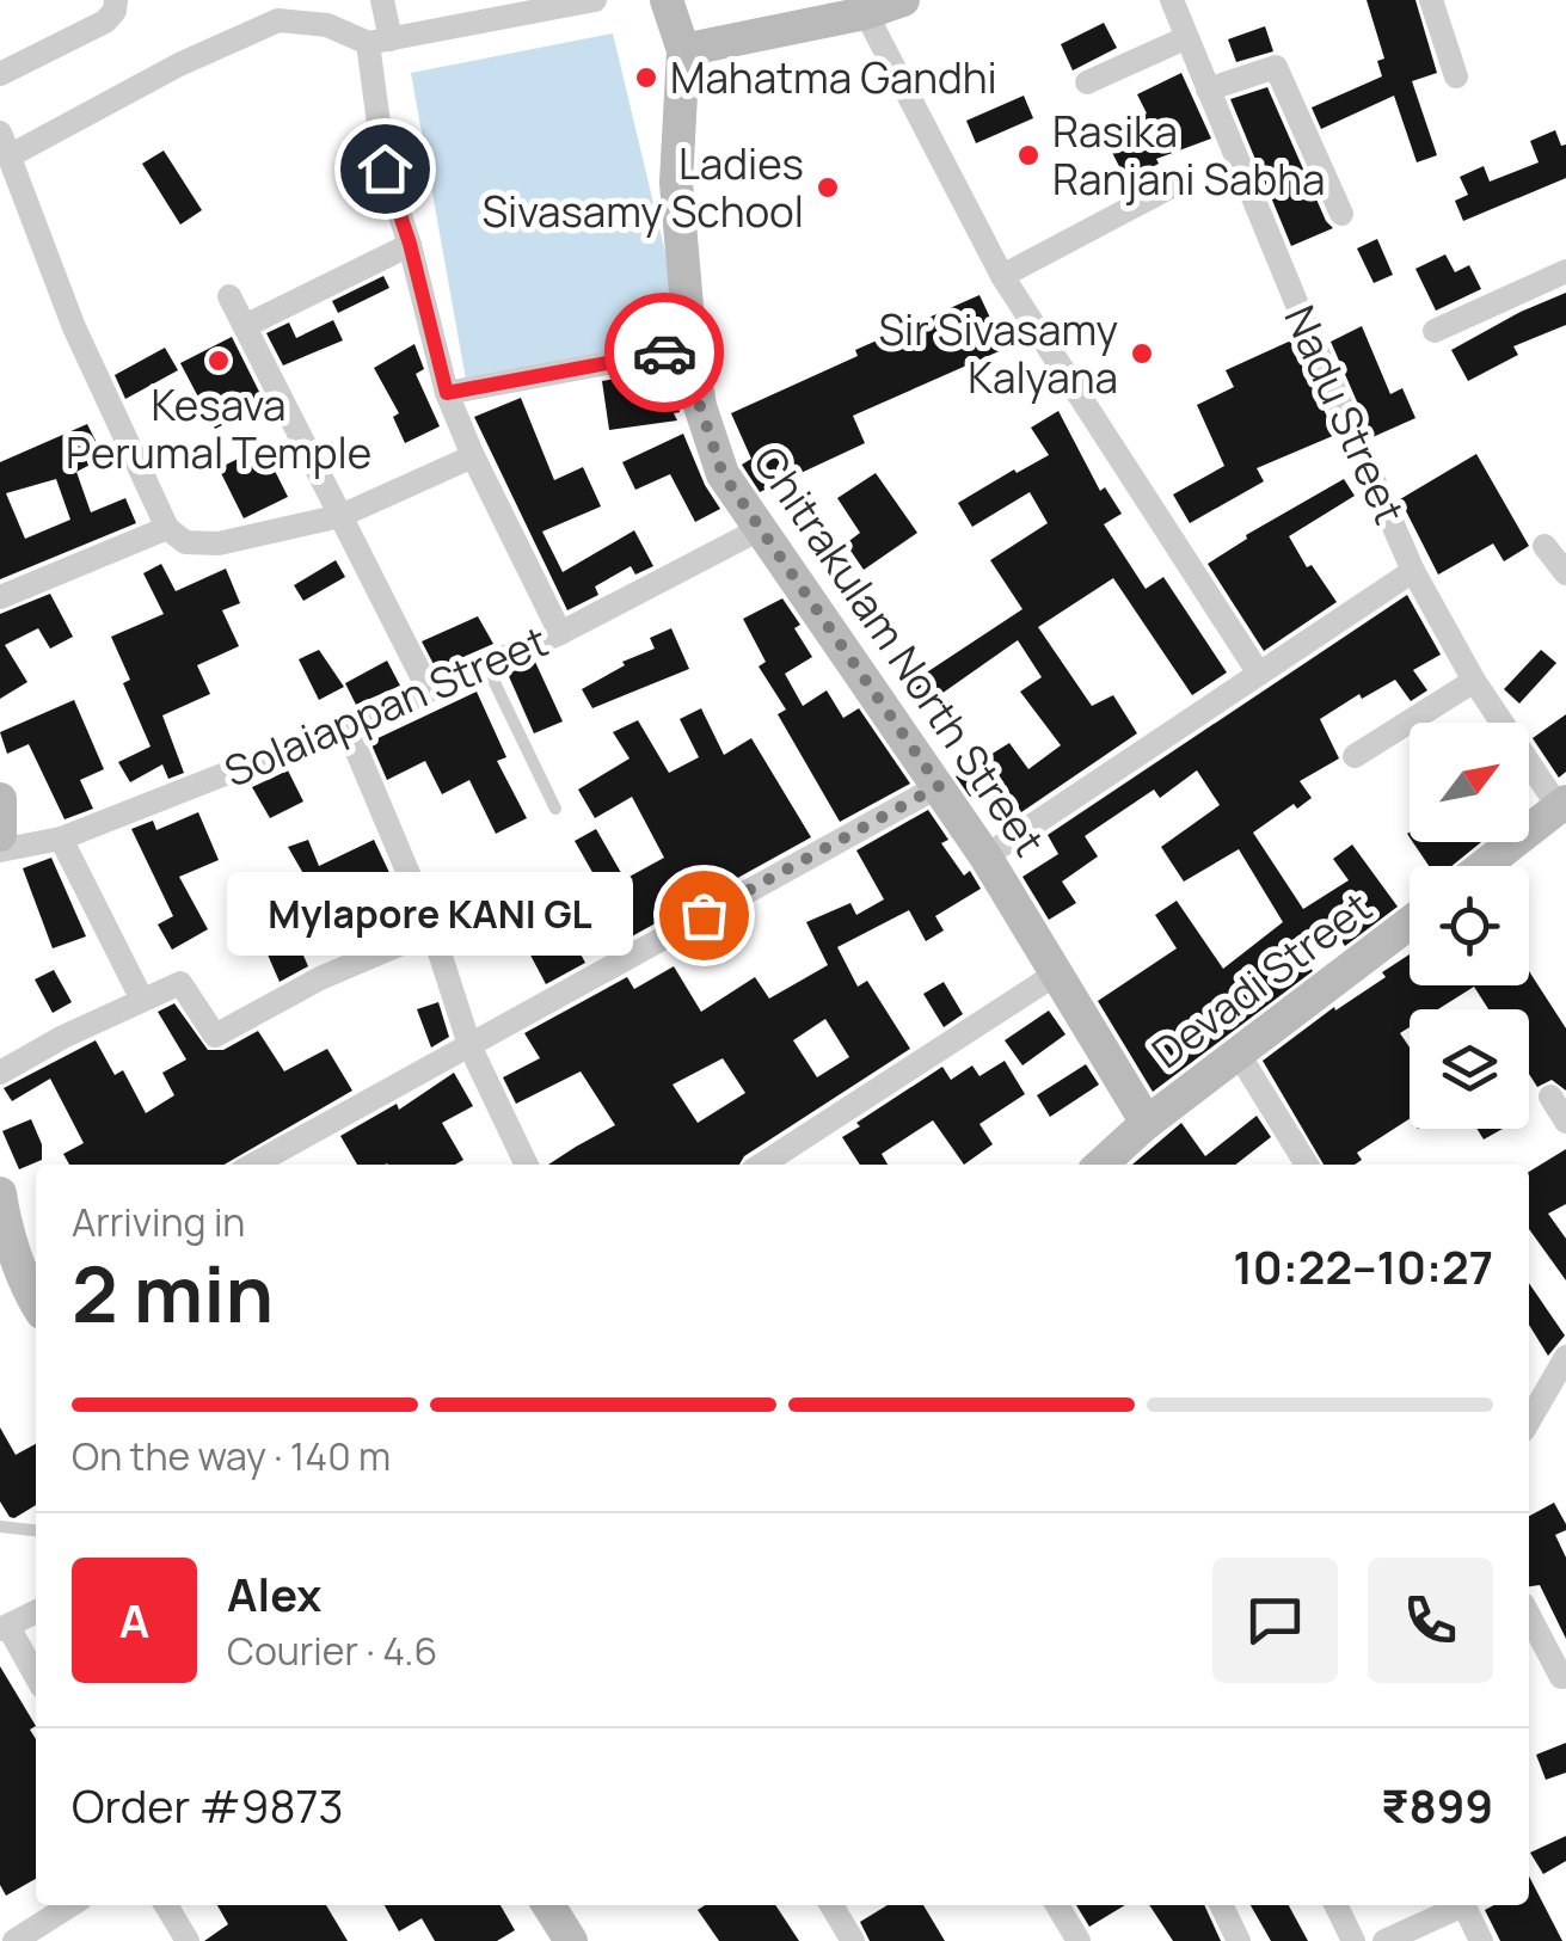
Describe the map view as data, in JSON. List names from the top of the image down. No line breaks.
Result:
{"streets":{"street":["Nadu Street","Chitrakulam North Street","Solaiappan Street","Devadi Street"]},"crossings":[["Chitrakulam North Street","Solaiappan Street"],["Chitrakulam North Street","Devadi Street"]],"places":["Mahatma Gandhi","Rasika Ranjani Sabha","Ladies Sivasamy School","Sir Sivasamy Kalyana","Kesava Perumal Temple","Mylapore KANI GL"],"north":"top right","page":{"bubble":"Mylapore KANI GL","heading":["2 min","Arriving in","10:22–10:27"],"panel":["Alex","Courier · 4.6","Order #9873","₹899"],"bar":"On the way · 140 m","round":"A"}}
